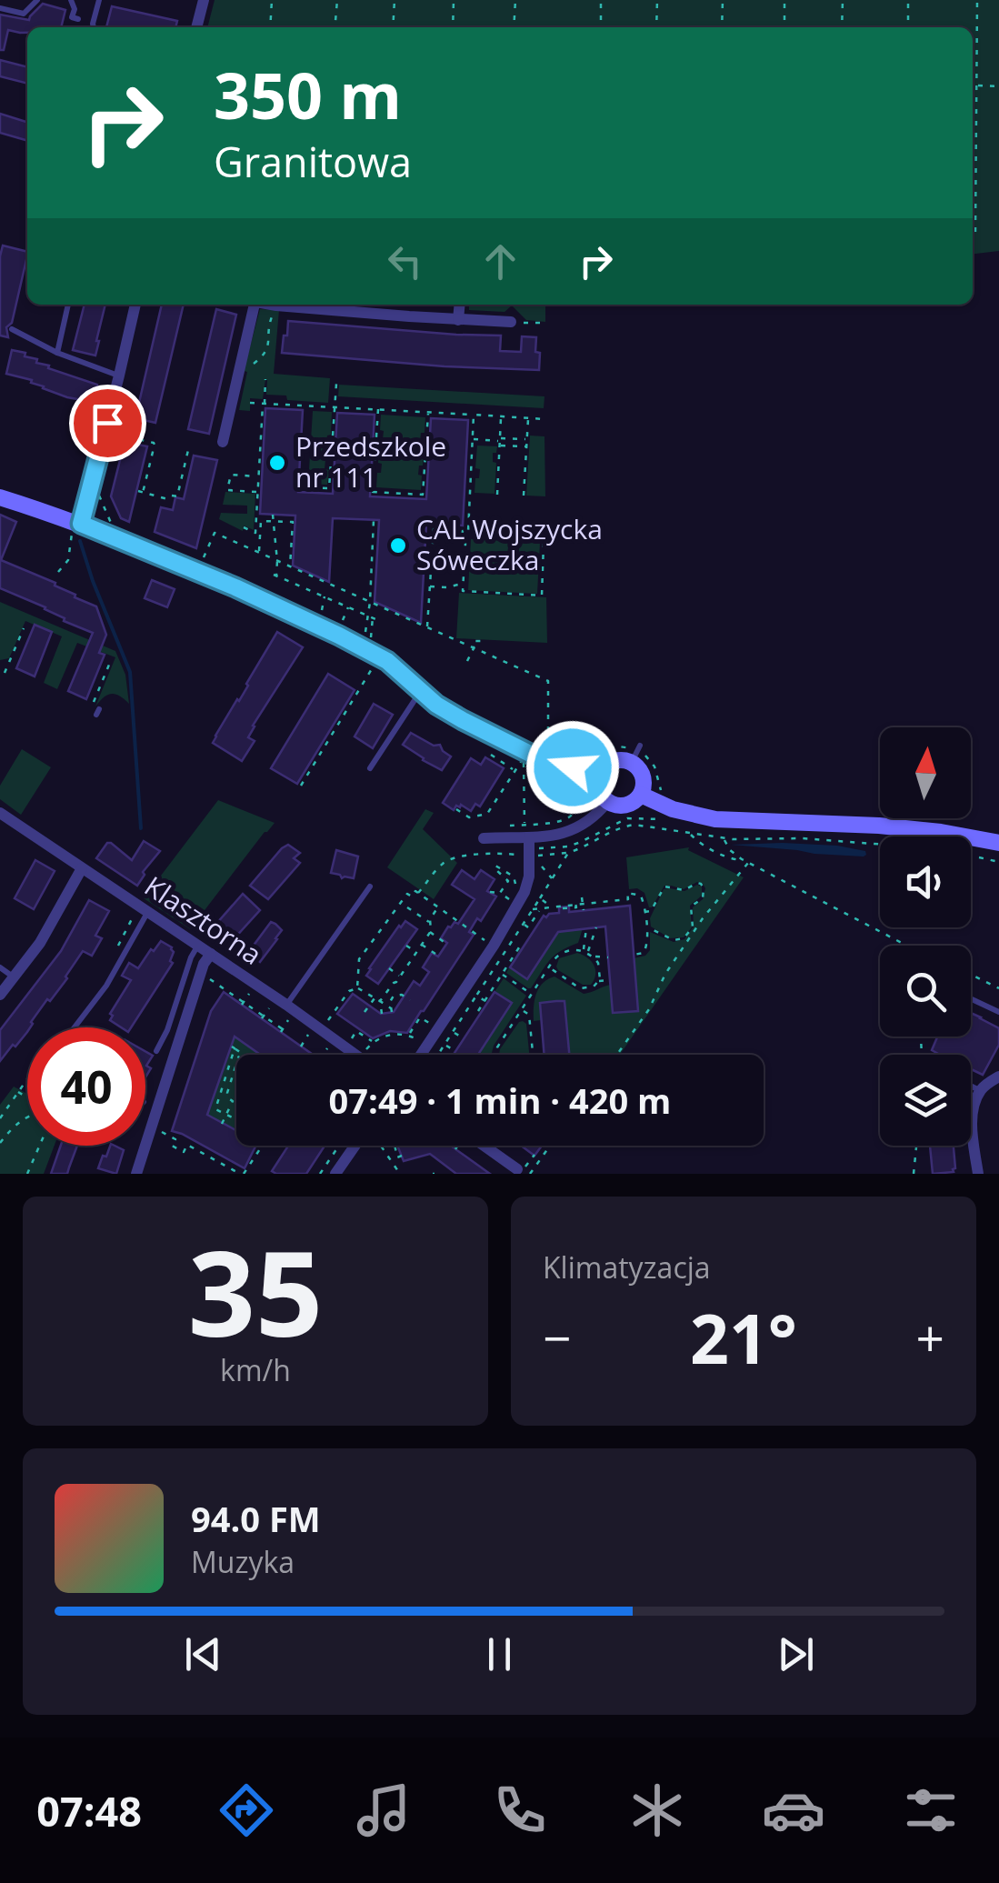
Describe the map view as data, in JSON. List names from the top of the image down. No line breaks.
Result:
{"streets":{"street":["Klasztorna"]},"places":["Przedszkole nr 111","CAL Wojszycka Sóweczka"],"north":"top","page":{"turn":["350 m","Granitowa"],"limit":"40","trip":"07:49 · 1 min · 420 m","tile":[["35","km/h"],"Klimatyzacja"],"heat":["−","21°","+"],"song":["94.0 FM","Muzyka"],"tabs":"07:48"}}
